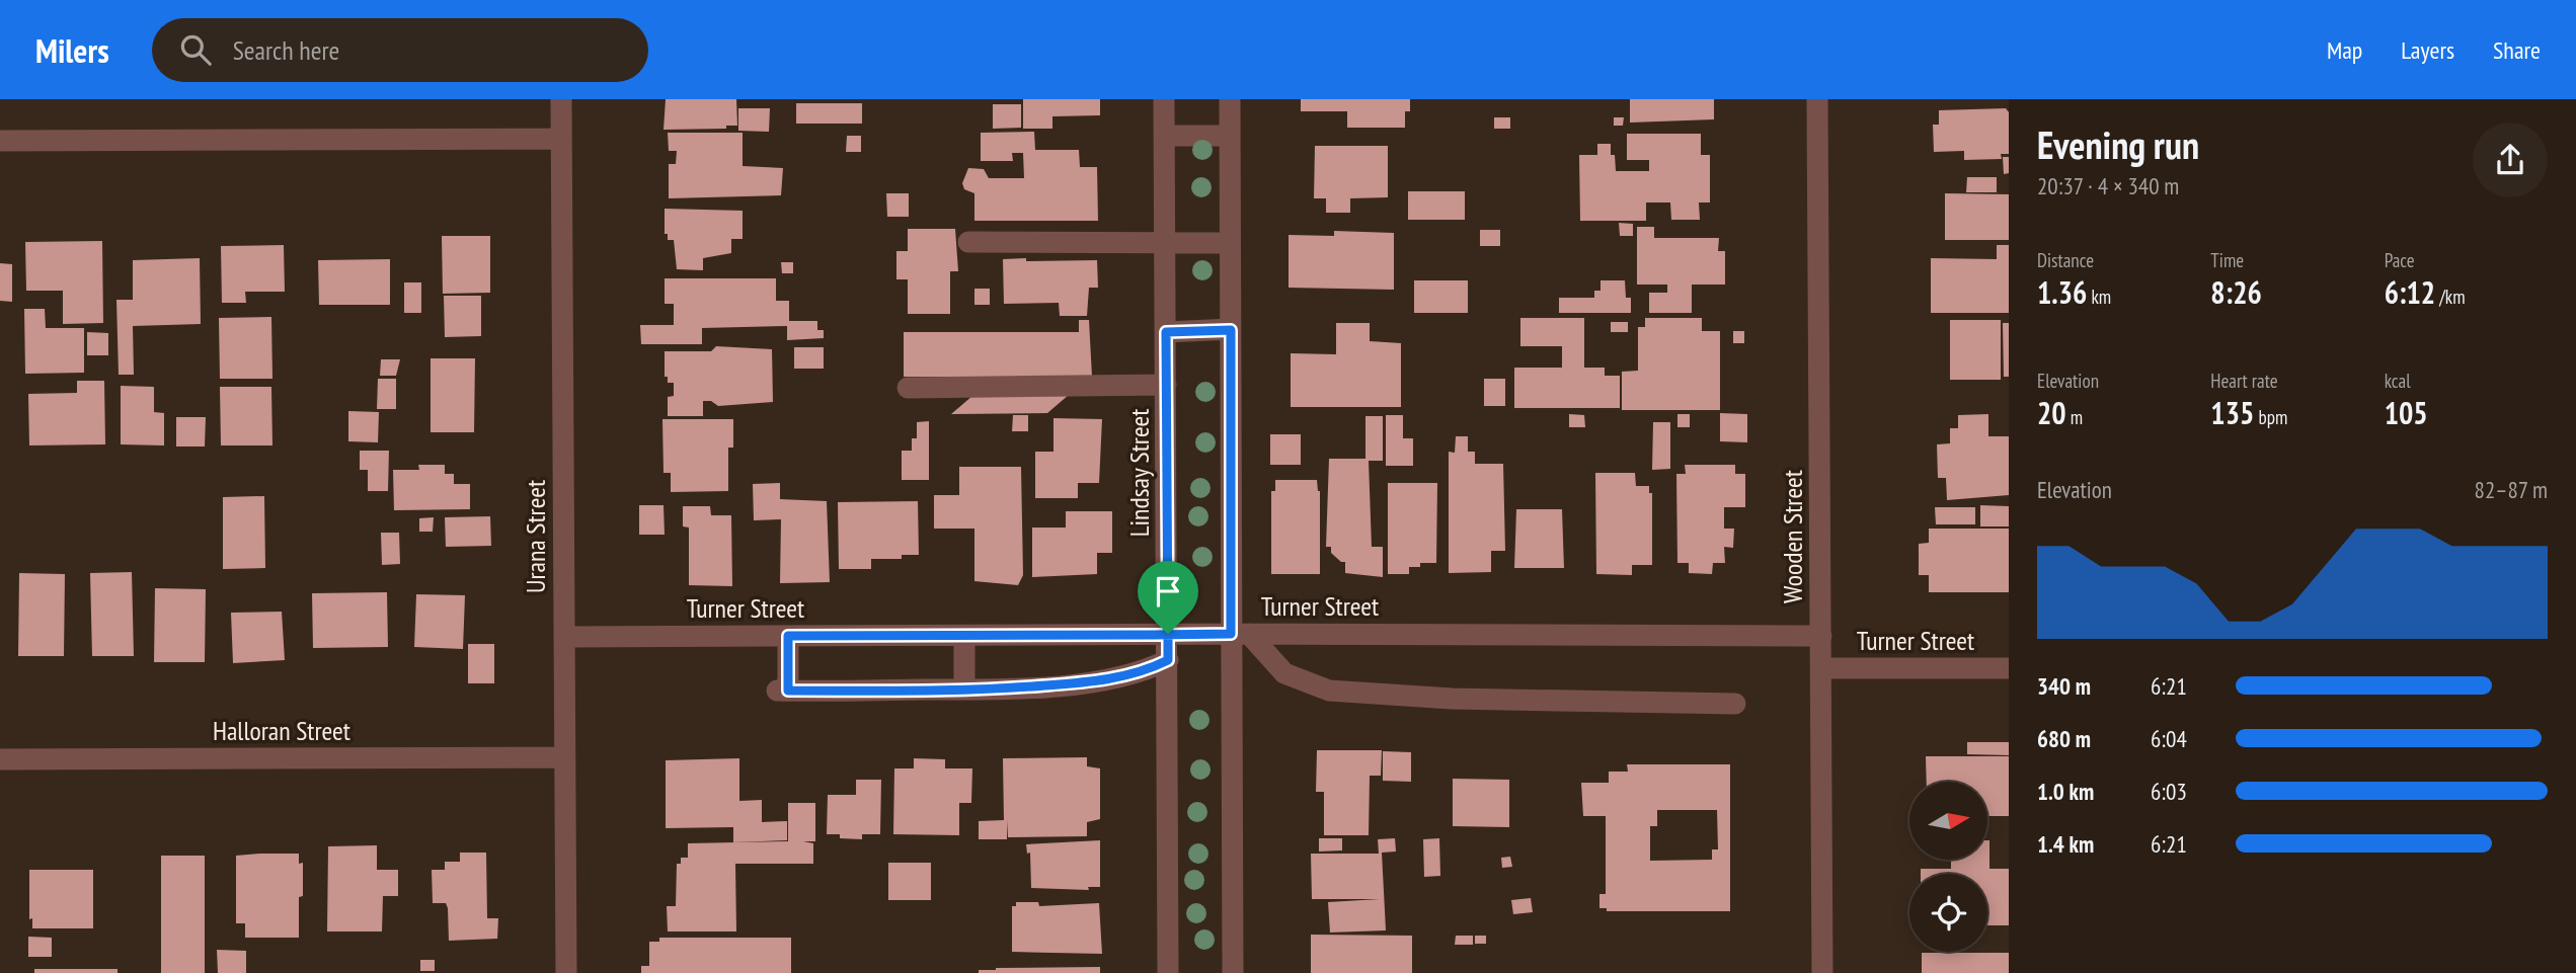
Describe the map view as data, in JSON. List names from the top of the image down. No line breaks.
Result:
{"streets":{"street":["Lindsay Street","Urana Street","Wooden Street","Turner Street","Halloran Street"]},"crossings":[["Lindsay Street","Turner Street"],["Urana Street","Turner Street"],["Urana Street","Halloran Street"],["Wooden Street","Turner Street"]],"north":"right","page":{"header":"Milers","search":"Search here","nav":["Map","Layers","Share"],"heading":["Evening run","20:37 · 4 × 340 m"],"stats":[["Distance","1.36 km"],["Time","8:26"],["Pace","6:12 /km"],["Elevation","20 m"],["Heart rate","135 bpm"],["kcal","105"]],"chart":["Elevation","82–87 m"],"list":[{"name":"340 m","note":"6:21"},{"name":"680 m","note":"6:04"},{"name":"1.0 km","note":"6:03"},{"name":"1.4 km","note":"6:21"}]}}
